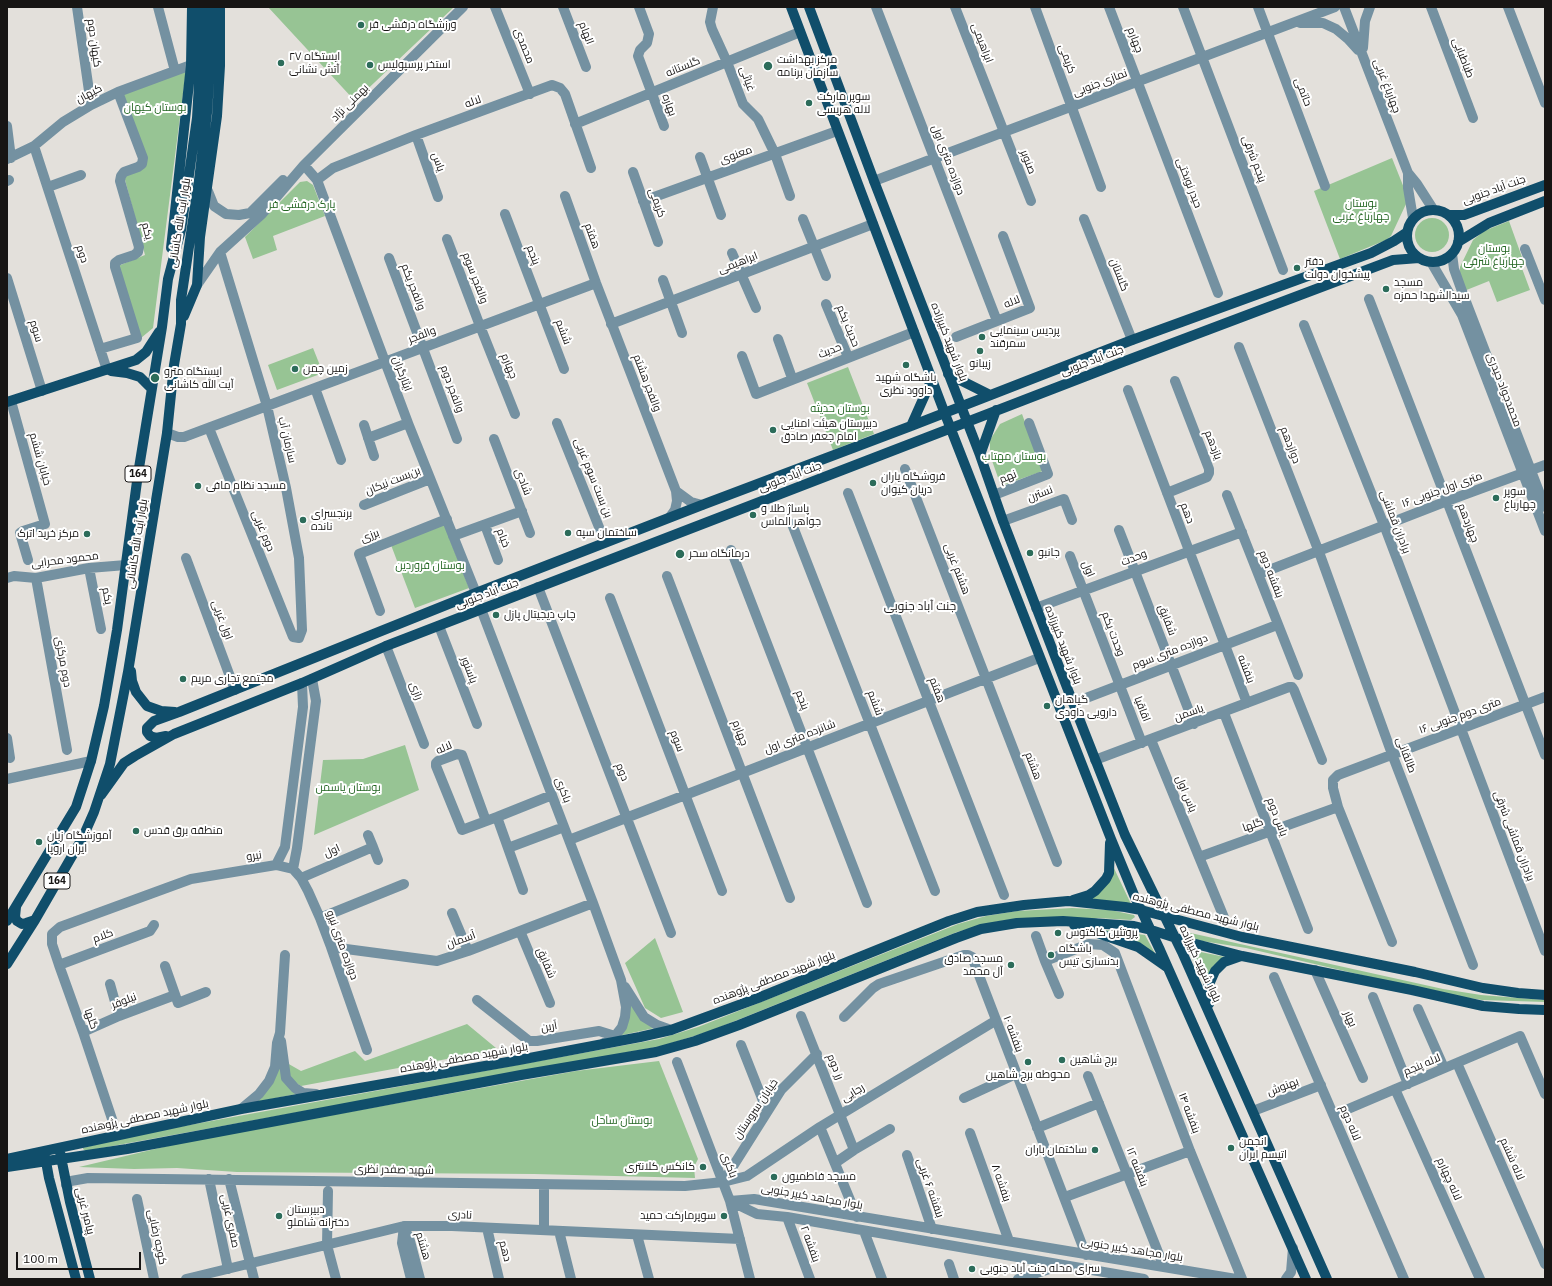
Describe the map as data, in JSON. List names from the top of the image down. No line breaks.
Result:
{"streets":{"main road":["جنت آباد جنوبی","بلوار آیت الله کاشانی","بلوار شهید کبیرزاده","164","بلوار شهید مصطفی پژوهنده","پیامبر غربی"],"street":["الهام","چهارم","کیهان دوم","ابراهیمی","محمدی","طباطبایی","کریمی","گلستانه","غیاثی","نمازی جنوبی","چهارباغ غربی","حاتمی","کیهان","لاله","بهمنی نژاد","بهاره","معنوی","پنجم شرقی","دوازده متری اول","یاس","صنوبر","حیدر نوبختی","یکم","هفتم","دوم","پنجم","گلستان","والفجر سوم","والفجر یکم","حدیث یکم","سوم","ششم","والفجر","حدیث","ایثارگران","والفجر هشتم","والفجر دوم","محمدجواد حیدری","سازمان آب","یازدهم","دوازدهم","خیابان ششم","نهم","بن بست سوم غربی","بن‌بست نیکان","شادی","۱۶ متری اول جنوبی","نسترن","دهم","برادران قماشی","چهاردهم","دوم غربی","برزی","خیام","وحدت","محمود محرابی","هشتم غربی","اول","بنفشه دوم","اول غربی","شقایق","وحدت یکم","دوازده متری سوم","دوم مرکزی","بنفشه","پاستور","رازی","اقاقیا","یاسمن","۱۶ متری دوم جنوبی","شانزده متری اول","طالقانی","هشتم","باکری","یاس اول","یاس دوم","گلها","برادران قماشی شرقی","نیرو","کلام","آسمان","دوازده متری نیرو","نیلوفر","بهار","آرین","بنفشه ۱۰","لاله پنجم","رز دوم","بهنوش","رجایی","خیابان سروستان","بنفشه ۱۴","لاله دوم","لاله ششم","بنفشه ۱۲","شهید صفدر نظری","لاله چهارم","بنفشه ۸","بنفشه ۶ غربی","بلوار مجاهد کبیر جنوبی","نادری","صفری غربی","کوچه رضایی","بنفشه ۲"]},"crossings":[["چهارم","نمازی جنوبی"],["چهارم","حیدر نوبختی"],["چهارم","والفجر سوم"],["چهارم","والفجر"],["چهارم","شانزده متری اول"],["کیهان دوم","کیهان"],["ابراهیمی","نمازی جنوبی"],["ابراهیمی","صنوبر"],["ابراهیمی","والفجر هشتم"],["محمدی","لاله"],["کریمی","نمازی جنوبی"],["کریمی","معنوی"],["گلستانه","غیاثی"],["گلستانه","لاله"],["گلستانه","بهاره"],["غیاثی","معنوی"],["نمازی جنوبی","حاتمی"],["نمازی جنوبی","پنجم شرقی"],["نمازی جنوبی","دوازده متری اول"],["نمازی جنوبی","صنوبر"],["نمازی جنوبی","حیدر نوبختی"],["نمازی جنوبی","بلوار شهید کبیرزاده"],["کیهان","یکم"],["کیهان","دوم"],["لاله","دوازده متری اول"],["لاله","یاس"],["لاله","ایثارگران"],["لاله","باکری"],["بهمنی نژاد","ایثارگران"],["بهمنی نژاد","سازمان آب"],["جنت آباد جنوبی","دوم"],["جنت آباد جنوبی","گلستان"],["جنت آباد جنوبی","بلوار شهید کبیرزاده"],["جنت آباد جنوبی","ایثارگران"],["جنت آباد جنوبی","محمدجواد حیدری"],["جنت آباد جنوبی","بن بست سوم غربی"],["جنت آباد جنوبی","اول غربی"],["جنت آباد جنوبی","پاستور"],["جنت آباد جنوبی","رازی"],["جنت آباد جنوبی","باکری"],["جنت آباد جنوبی","نیرو"],["بلوار آیت الله کاشانی","والفجر"],["بلوار آیت الله کاشانی","محمود محرابی"],["یکم","دوم"],["یکم","محمود محرابی"],["هفتم","والفجر"],["هفتم","والفجر هشتم"],["هفتم","شانزده متری اول"],["دوم","شانزده متری اول"],["پنجم","ششم"],["پنجم","والفجر"],["پنجم","شانزده متری اول"],["والفجر سوم","والفجر"],["والفجر یکم","والفجر"],["والفجر یکم","والفجر دوم"],["حدیث یکم","حدیث"],["سوم","شانزده متری اول"],["ششم","والفجر"],["ششم","شانزده متری اول"],["والفجر","ایثارگران"],["والفجر","والفجر هشتم"],["والفجر","والفجر دوم"],["والفجر","سازمان آب"],["والفجر","دوم غربی"],["بلوار شهید کبیرزاده","نهم"],["بلوار شهید کبیرزاده","نسترن"],["بلوار شهید کبیرزاده","وحدت"],["بلوار شهید کبیرزاده","دوازده متری سوم"],["بلوار شهید کبیرزاده","یاسمن"],["بلوار شهید کبیرزاده","بلوار شهید مصطفی پژوهنده"],["بلوار شهید کبیرزاده","بهنوش"],["ایثارگران","بن‌بست نیکان"],["ایثارگران","برزی"],["محمدجواد حیدری","۱۶ متری اول جنوبی"],["سازمان آب","دوم غربی"],["یازدهم","دهم"],["دوازدهم","۱۶ متری اول جنوبی"],["دوازدهم","طالقانی"],["۱۶ متری اول جنوبی","برادران قماشی"],["۱۶ متری اول جنوبی","چهاردهم"],["۱۶ متری اول جنوبی","بنفشه دوم"],["۱۶ متری اول جنوبی","طالقانی"],["دهم","وحدت"],["دهم","دوازده متری سوم"],["دهم","بنفشه"],["دهم","نادری"],["برادران قماشی","۱۶ متری دوم جنوبی"],["برادران قماشی","برادران قماشی شرقی"],["چهاردهم","۱۶ متری دوم جنوبی"],["وحدت","اول"],["وحدت","بنفشه دوم"],["وحدت","شقایق"],["وحدت","وحدت یکم"],["محمود محرابی","دوم مرکزی"],["هشتم غربی","شانزده متری اول"],["هشتم غربی","هشتم"],["اول","وحدت یکم"],["اول","دوازده متری نیرو"],["بنفشه دوم","دوازده متری سوم"],["شقایق","دوازده متری سوم"],["شقایق","یاسمن"],["شقایق","آسمان"],["وحدت یکم","دوازده متری سوم"],["وحدت یکم","اقاقیا"],["دوازده متری سوم","بنفشه"],["دوازده متری سوم","اقاقیا"],["بنفشه","یاسمن"],["اقاقیا","یاسمن"],["اقاقیا","یاس اول"],["یاسمن","یاس اول"],["یاسمن","یاس دوم"],["۱۶ متری دوم جنوبی","طالقانی"],["۱۶ متری دوم جنوبی","گلها"],["۱۶ متری دوم جنوبی","برادران قماشی شرقی"],["شانزده متری اول","هشتم"],["شانزده متری اول","باکری"],["هشتم","نادری"],["باکری","بلوار شهید مصطفی پژوهنده"],["باکری","آسمان"],["باکری","آرین"],["باکری","رجایی"],["باکری","خیابان سروستان"],["باکری","شهید صفدر نظری"],["باکری","بلوار مجاهد کبیر جنوبی"],["باکری","نادری"],["یاس اول","گلها"],["یاس دوم","گلها"],["گلها","نیرو"],["گلها","کلام"],["گلها","نیلوفر"],["بلوار شهید مصطفی پژوهنده","بهار"],["بلوار شهید مصطفی پژوهنده","پیامبر غربی"],["آسمان","دوازده متری نیرو"],["بنفشه ۱۰","رجایی"],["بنفشه ۱۰","بلوار مجاهد کبیر جنوبی"],["لاله پنجم","لاله دوم"],["لاله پنجم","لاله ششم"],["لاله پنجم","لاله چهارم"],["رز دوم","رجایی"],["رز دوم","خیابان سروستان"],["بهنوش","لاله دوم"],["رجایی","خیابان سروستان"],["رجایی","شهید صفدر نظری"],["خیابان سروستان","شهید صفدر نظری"],["بنفشه ۱۲","بلوار مجاهد کبیر جنوبی"],["شهید صفدر نظری","پیامبر غربی"],["شهید صفدر نظری","صفری غربی"],["بنفشه ۸","بلوار مجاهد کبیر جنوبی"],["بنفشه ۶ غربی","بلوار مجاهد کبیر جنوبی"],["نادری","صفری غربی"]],"districts":["جنت‌ آباد جنوبی"],"parks":["بوستان کیهان","بوستان چهارباغ غربی","پارک درفشی فر","بوستان چهارباغ شرقی","بوستان حدیثه","بوستان مهتاب","بوستان فروردین","بوستان یاسمن","بوستان ساحل"],"places":["ورزشگاه درفشی فر","ایستگاه ۲۷ آتش نشانی","استخر پرسپولیس","مرکز بهداشت سازمان برنامه","سوپر مارکت لاله هریسی","دفتر پیشخوان دولت","مسجد سیدالشهدا حمزه","پردیس سینمایی سمرقند","زیبانو","باشگاه شهید داوود نظری","زمین چمن","ایستگاه مترو آیت الله کاشانی","دبیرستان هیئت امنایی امام جعفر صادق","فروشگاه یاران دریان کیوان","مسجد نظام مافی","سوپر چهارباغ","پاساژ طلا و جواهر الماس","برنجسرای نانده","ساختمان سپه","مرکز خرید اترک","جانبو","درمانگاه سحر","چاپ دیجیتال پازل","مجتمع تجاری مریم","گیاهان دارویی داودی","منطقه برق قدس","آموزشگاه زبان ایران اروپا","پروتئین کاکتوس","باشگاه بدنسازی تیس","مسجد صادق آل محمد","برج شاهین","محوطه برج شاهین","انجمن اتیسم ایران","ساختمان باران","کانکس کلانتری","مسجد فاطمیون","دبیرستان دخترانه شاملو","سوپرمارکت حمید","سرای محله جنت آباد جنوبی"],"scale_bar":"100 m"}
